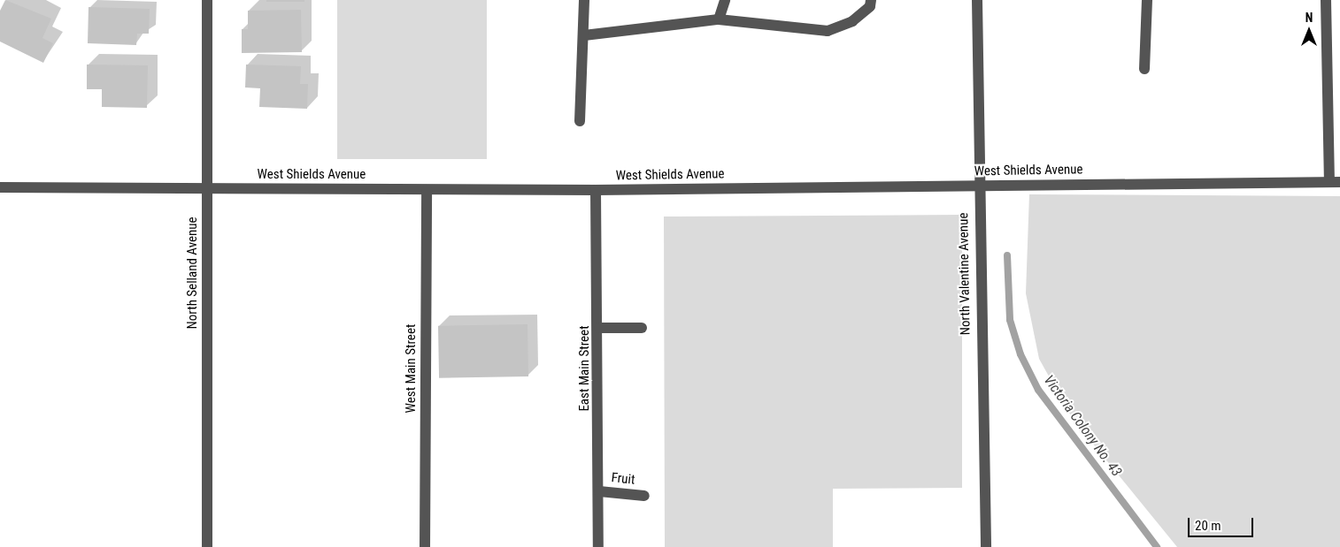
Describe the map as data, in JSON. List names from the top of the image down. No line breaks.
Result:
{"streets":{"street":["West Shields Avenue","North Selland Avenue","North Valentine Avenue","West Main Street","East Main Street","Fruit"]},"crossings":[["West Shields Avenue","North Selland Avenue"],["West Shields Avenue","North Valentine Avenue"],["West Shields Avenue","West Main Street"],["West Shields Avenue","East Main Street"],["East Main Street","Fruit"]],"water":["Victoria Colony No. 43"],"scale_bar":"20 m","north":"top"}
